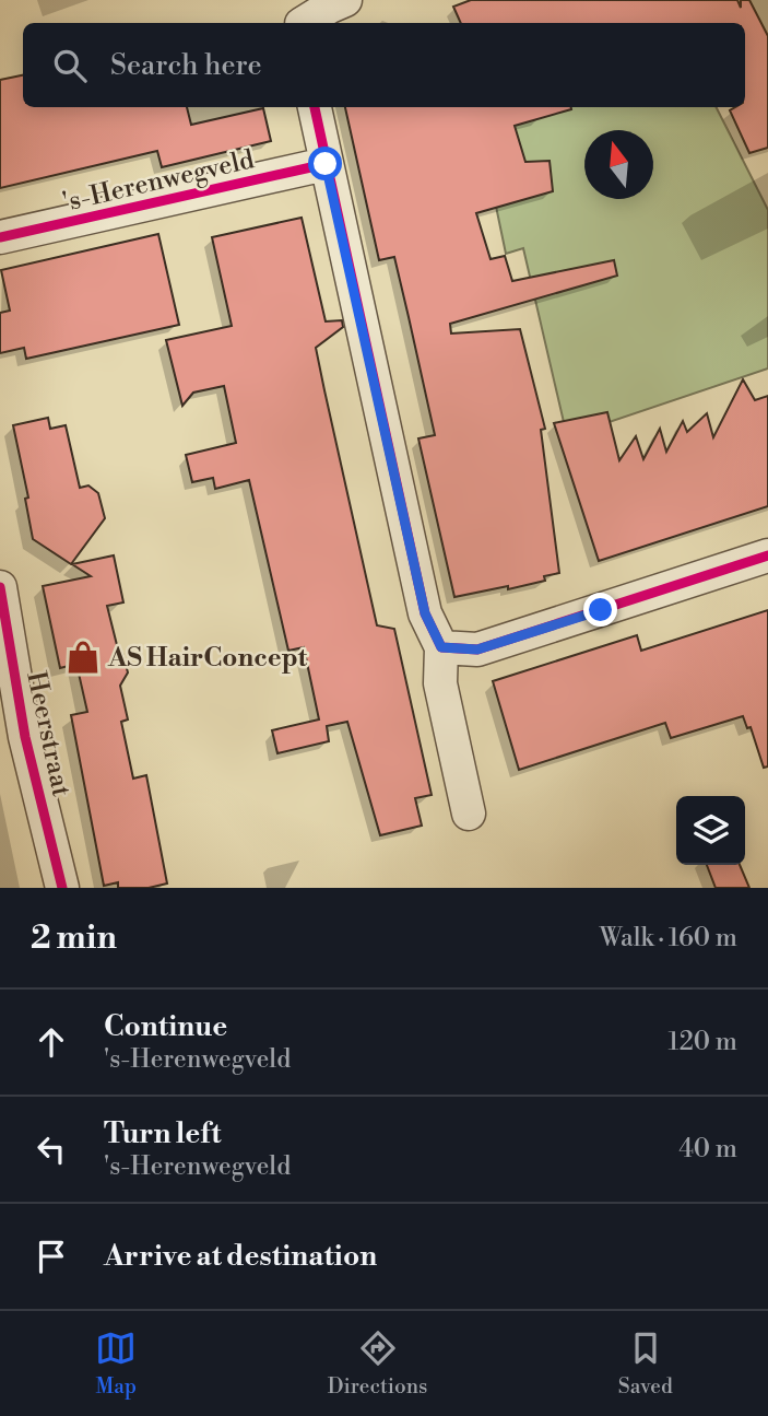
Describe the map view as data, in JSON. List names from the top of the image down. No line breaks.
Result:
{"streets":{"street":["'s-Herenwegveld","Heerstraat"]},"places":{"shop":["AS HairConcept"]},"north":"top","page":{"search":"Search here","heading":["2 min","Walk · 160 m"],"list":[["Continue","'s-Herenwegveld","120 m"],["Turn left","'s-Herenwegveld","40 m"],"Arrive at destination"],"nav":["Map","Directions","Saved"]}}
